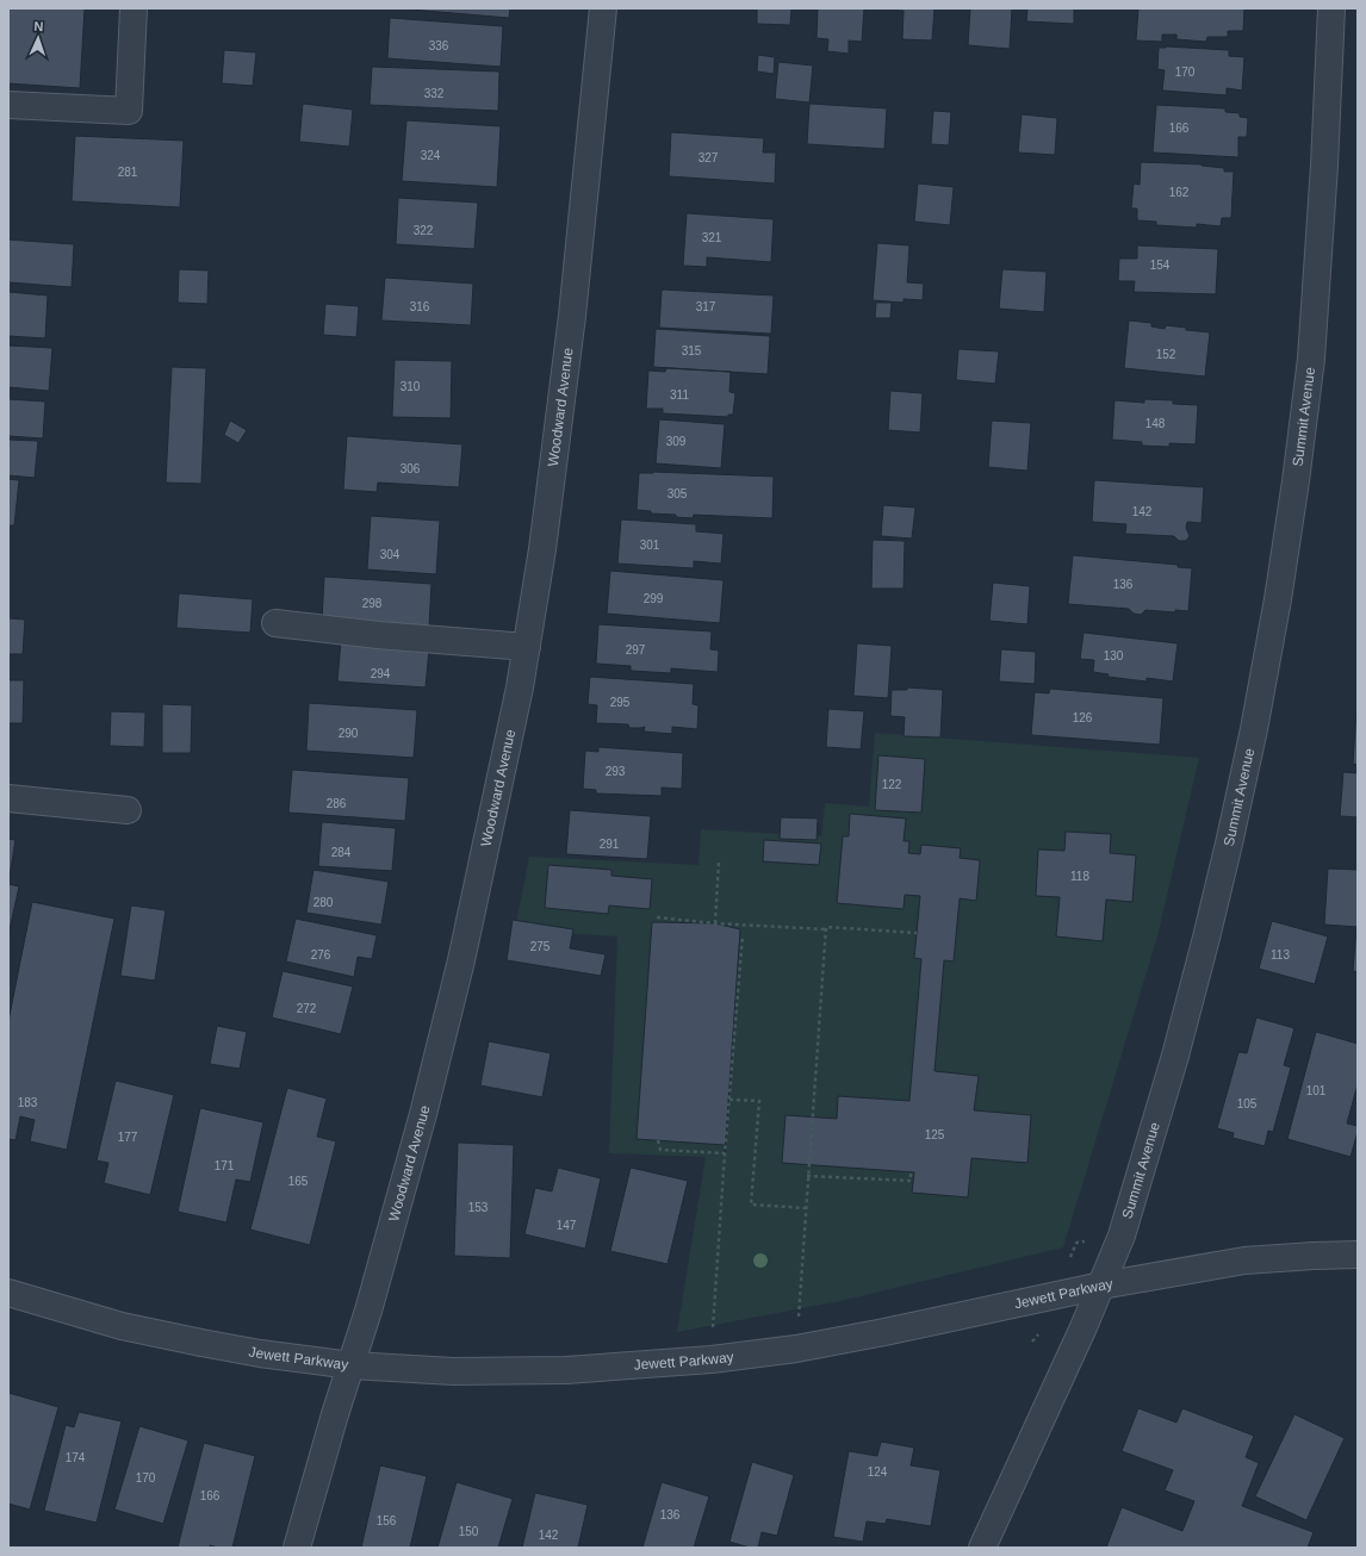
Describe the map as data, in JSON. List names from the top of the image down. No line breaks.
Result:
{"streets":{"street":["Woodward Avenue","Summit Avenue","Jewett Parkway"]},"crossings":[["Woodward Avenue","Jewett Parkway"],["Summit Avenue","Jewett Parkway"]],"house_numbers":["336","170","332","166","324","327","281","162","322","321","154","316","317","315","152","310","311","148","309","306","305","142","301","304","136","299","298","297","130","294","295","126","290","293","122","286","291","284","118","280","275","276","113","272","101","183","105","125","177","171","165","153","147","174","124","170","166","136","156","150","142"],"north":"top"}
